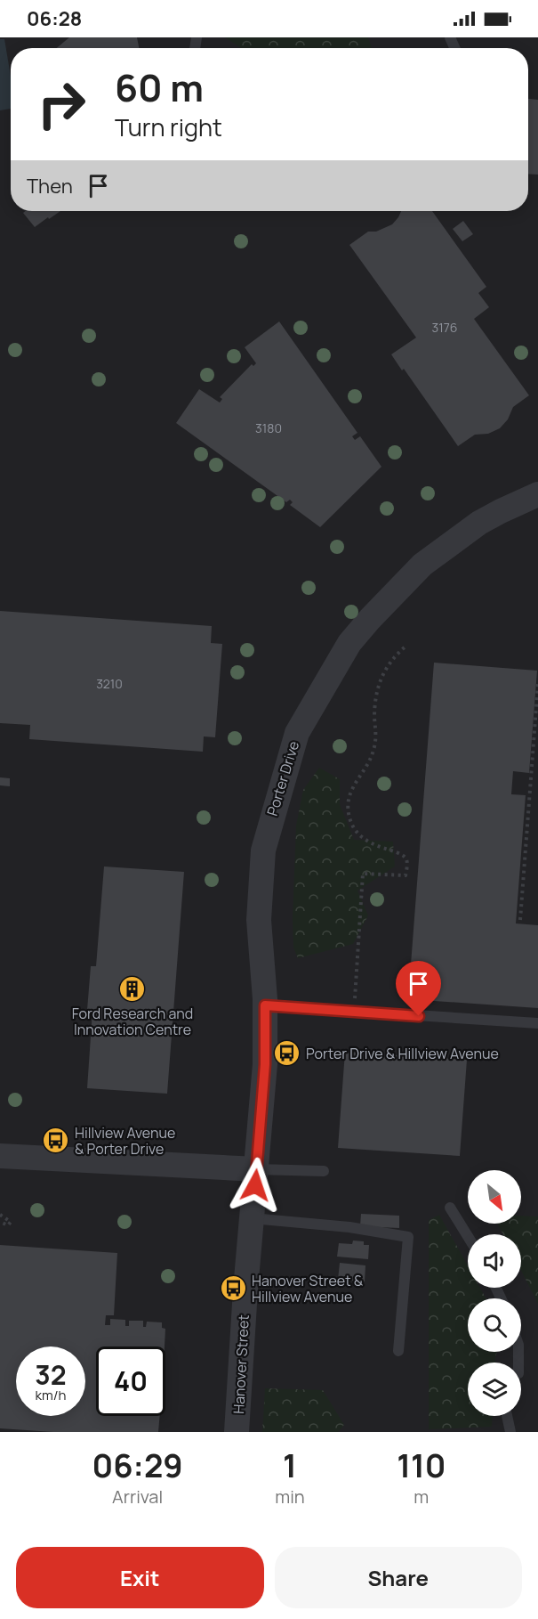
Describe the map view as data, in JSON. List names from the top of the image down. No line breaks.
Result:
{"streets":{"street":["Porter Drive","Hanover Street"]},"crossings":[["Porter Drive","Hanover Street"]],"places":{"building":["Ford Research and Innovation Centre"],"bus stop":["Porter Drive & Hillview Avenue","Hillview Avenue & Porter Drive","Hanover Street & Hillview Avenue"]},"house_numbers":["3176","3180","3210"],"north":"bottom right","page":{"status":"06:28","turn":["60 m","Turn right"],"then":"Then","speed":"32 km/h","limit":"40","eta":["06:29","Arrival","1","min","110","m"],"buttons":["Exit","Share"]}}
